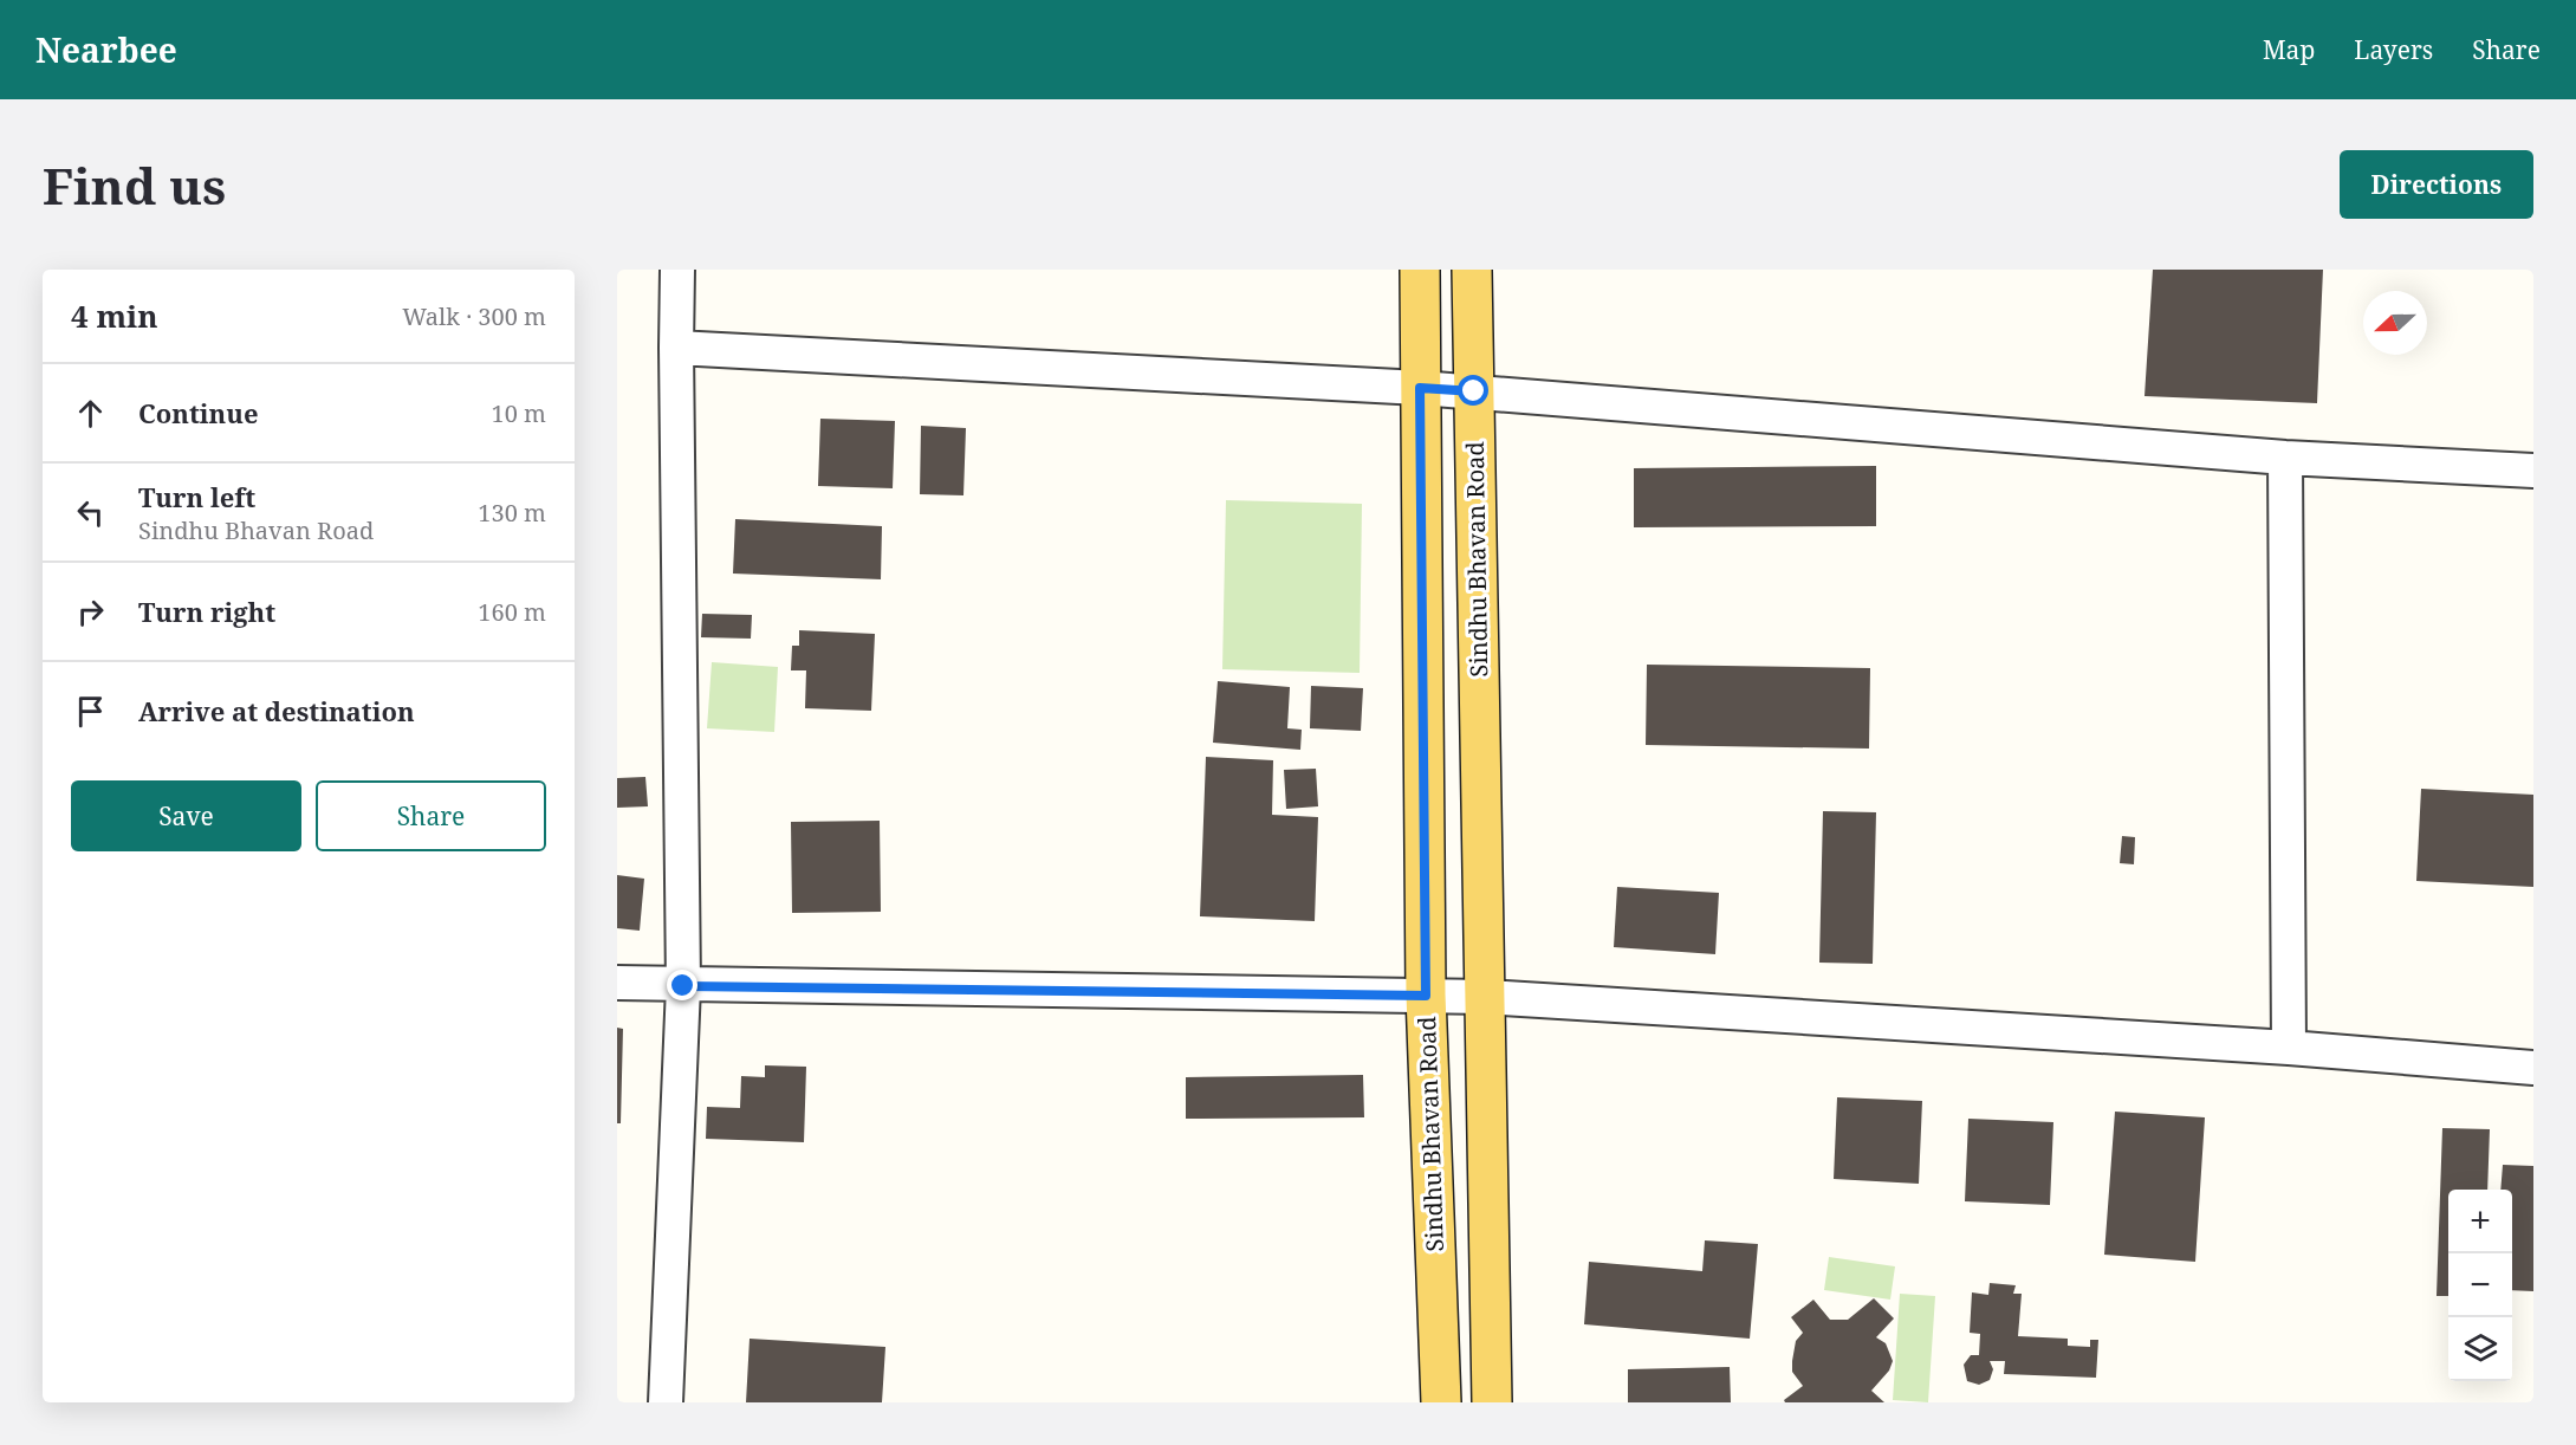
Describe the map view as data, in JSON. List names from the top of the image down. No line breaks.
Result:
{"streets":{"main road":["Sindhu Bhavan Road"]},"north":"left","page":{"header":"Nearbee","nav":["Map","Layers","Share"],"buttons":["Directions",["Save","Share"]],"title":"Find us","heading":["4 min","Walk · 300 m"],"list":[["Continue","10 m"],["Turn left","Sindhu Bhavan Road","130 m"],["Turn right","160 m"],"Arrive at destination"],"map_buttons":["+","−"]}}
